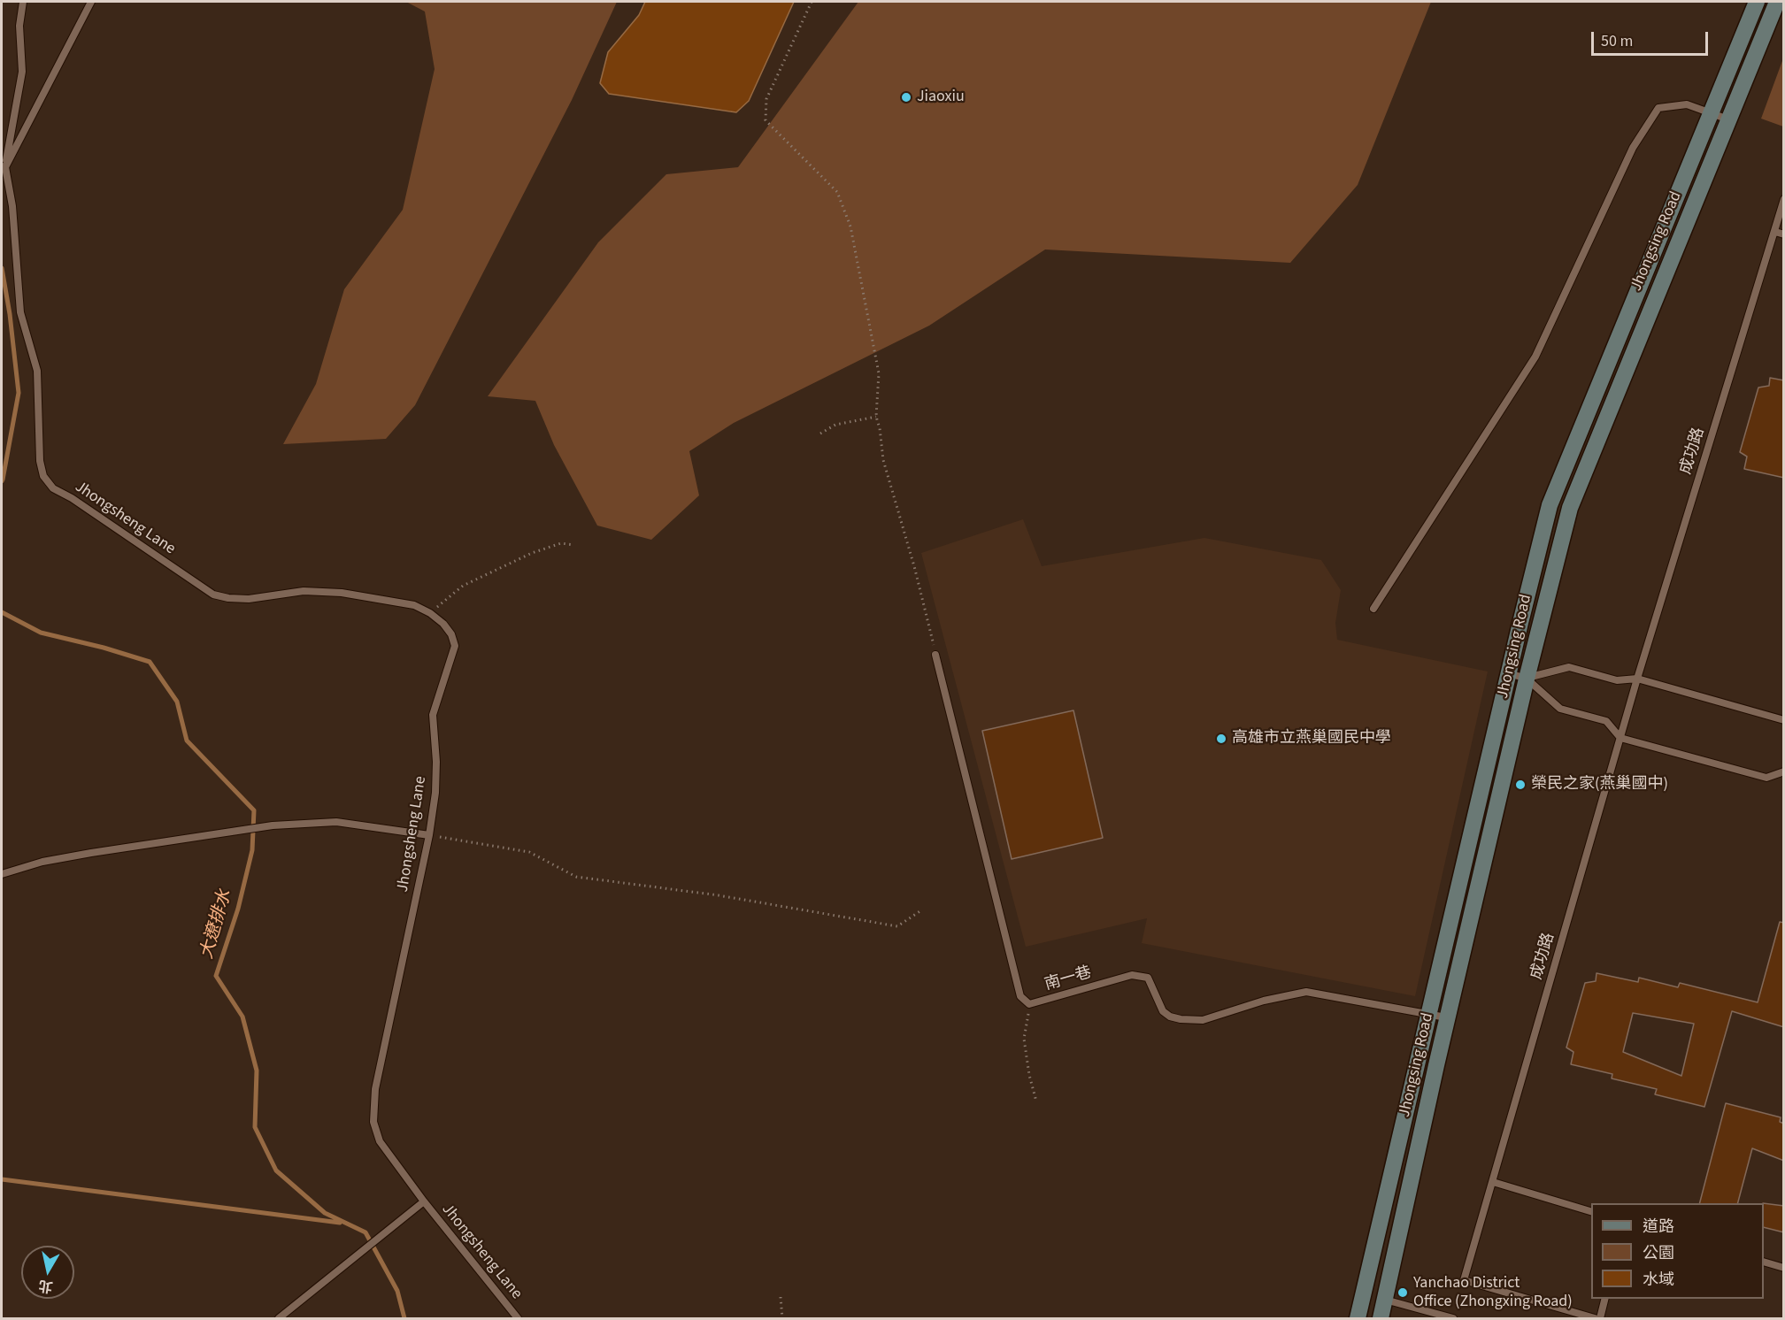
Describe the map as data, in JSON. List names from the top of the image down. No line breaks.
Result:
{"streets":{"main road":["Jhongsing Road"],"lane":["成功路","Jhongsheng Lane","南一巷"]},"crossings":[["Jhongsing Road","南一巷"]],"water":["大遼排水"],"places":["Jiaoxiu","高雄市立燕巢國民中學","榮民之家(燕巢國中)","Yanchao District Office (Zhongxing Road)"],"legend":["道路","公園","水域"],"scale_bar":"50 m","north":"bottom"}
